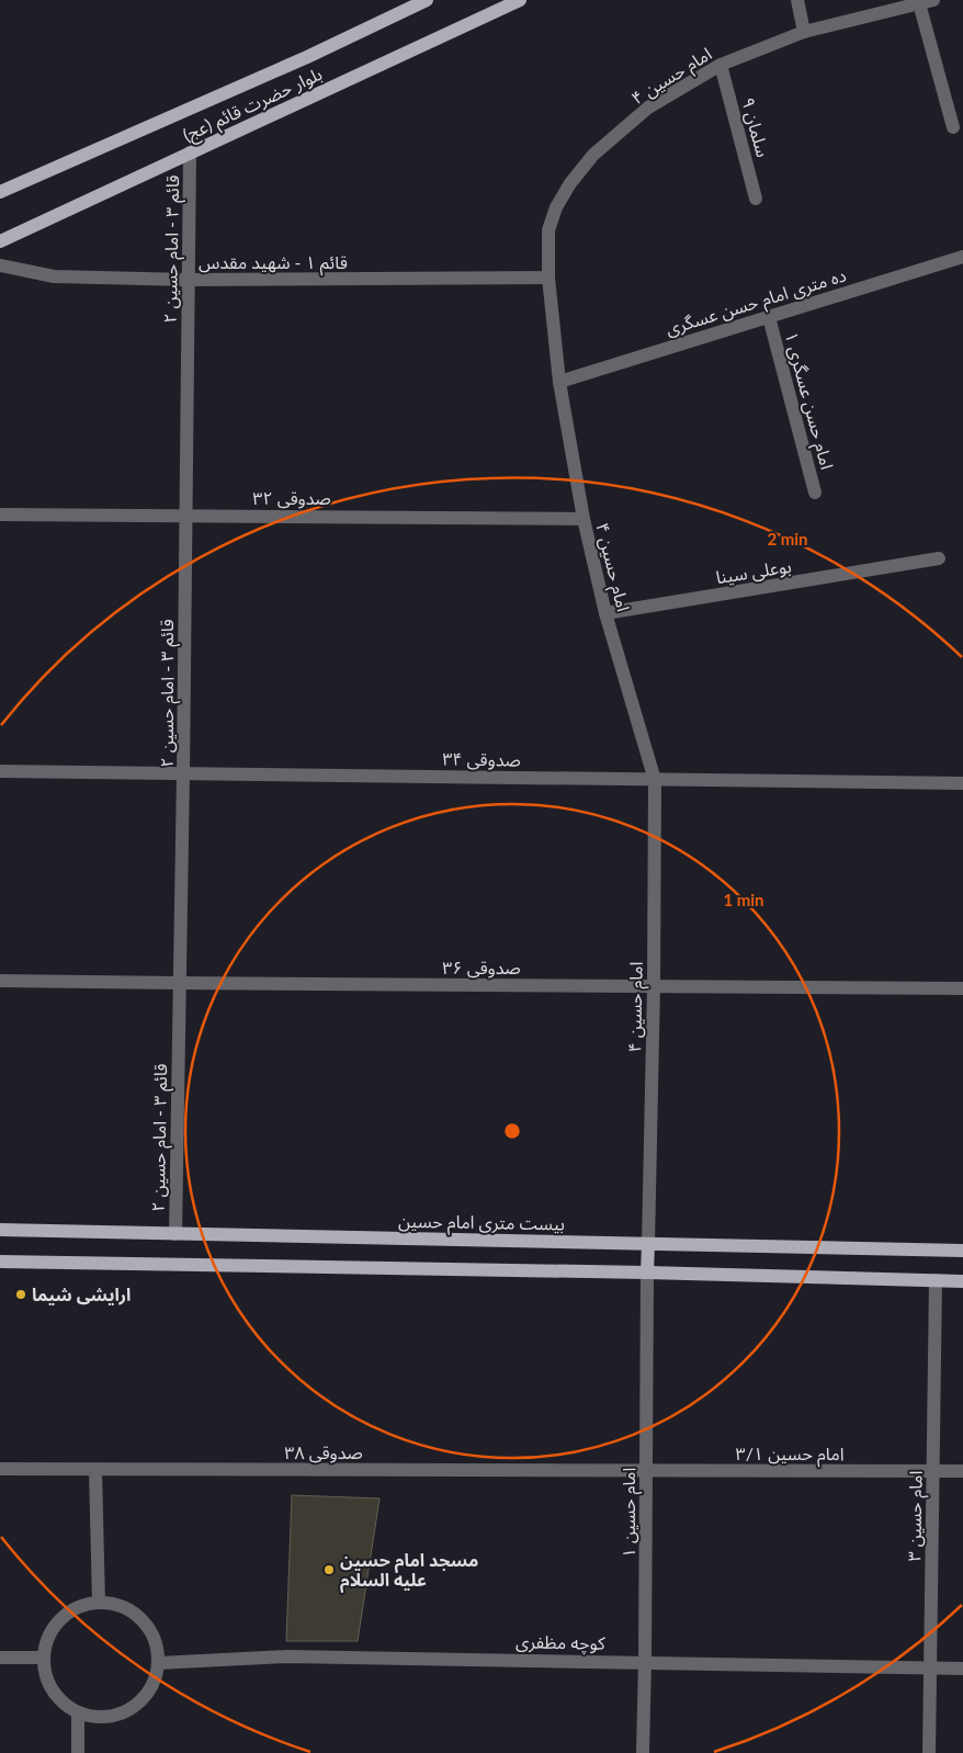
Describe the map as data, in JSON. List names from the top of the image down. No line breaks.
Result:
{"streets":{"main road":["بلوار حضرت قائم (عج)","بیست متری امام حسین"],"street":["امام حسین ۴","سلمان ۹","قائم ۳ - امام حسین ۲","قائم ۱ - شهید مقدس","ده متری امام حسن عسگری","امام حسن عسگری ۱","صدوقی ۳۲","بوعلی سینا","صدوقی ۳۴","صدوقی ۳۶","صدوقی ۳۸","امام حسین ۳/۱","امام حسین ۱","امام حسین ۳","کوچه مظفری"]},"crossings":[["امام حسین ۴","سلمان ۹"],["امام حسین ۴","قائم ۱ - شهید مقدس"],["امام حسین ۴","ده متری امام حسن عسگری"],["امام حسین ۴","صدوقی ۳۲"],["امام حسین ۴","بوعلی سینا"],["امام حسین ۴","صدوقی ۳۴"],["امام حسین ۴","صدوقی ۳۶"],["امام حسین ۴","بیست متری امام حسین"],["بلوار حضرت قائم (عج)","قائم ۳ - امام حسین ۲"],["قائم ۳ - امام حسین ۲","قائم ۱ - شهید مقدس"],["قائم ۳ - امام حسین ۲","صدوقی ۳۲"],["قائم ۳ - امام حسین ۲","صدوقی ۳۴"],["قائم ۳ - امام حسین ۲","صدوقی ۳۶"],["قائم ۳ - امام حسین ۲","بیست متری امام حسین"],["ده متری امام حسن عسگری","امام حسن عسگری ۱"],["صدوقی ۳۸","امام حسین ۳/۱"],["صدوقی ۳۸","امام حسین ۱"],["امام حسین ۳/۱","امام حسین ۱"],["امام حسین ۳/۱","امام حسین ۳"],["امام حسین ۱","کوچه مظفری"],["امام حسین ۳","کوچه مظفری"]],"places":["ارایشی شیما","مسجد امام حسین علیه السلام"],"rings":["2 min","1 min"]}
